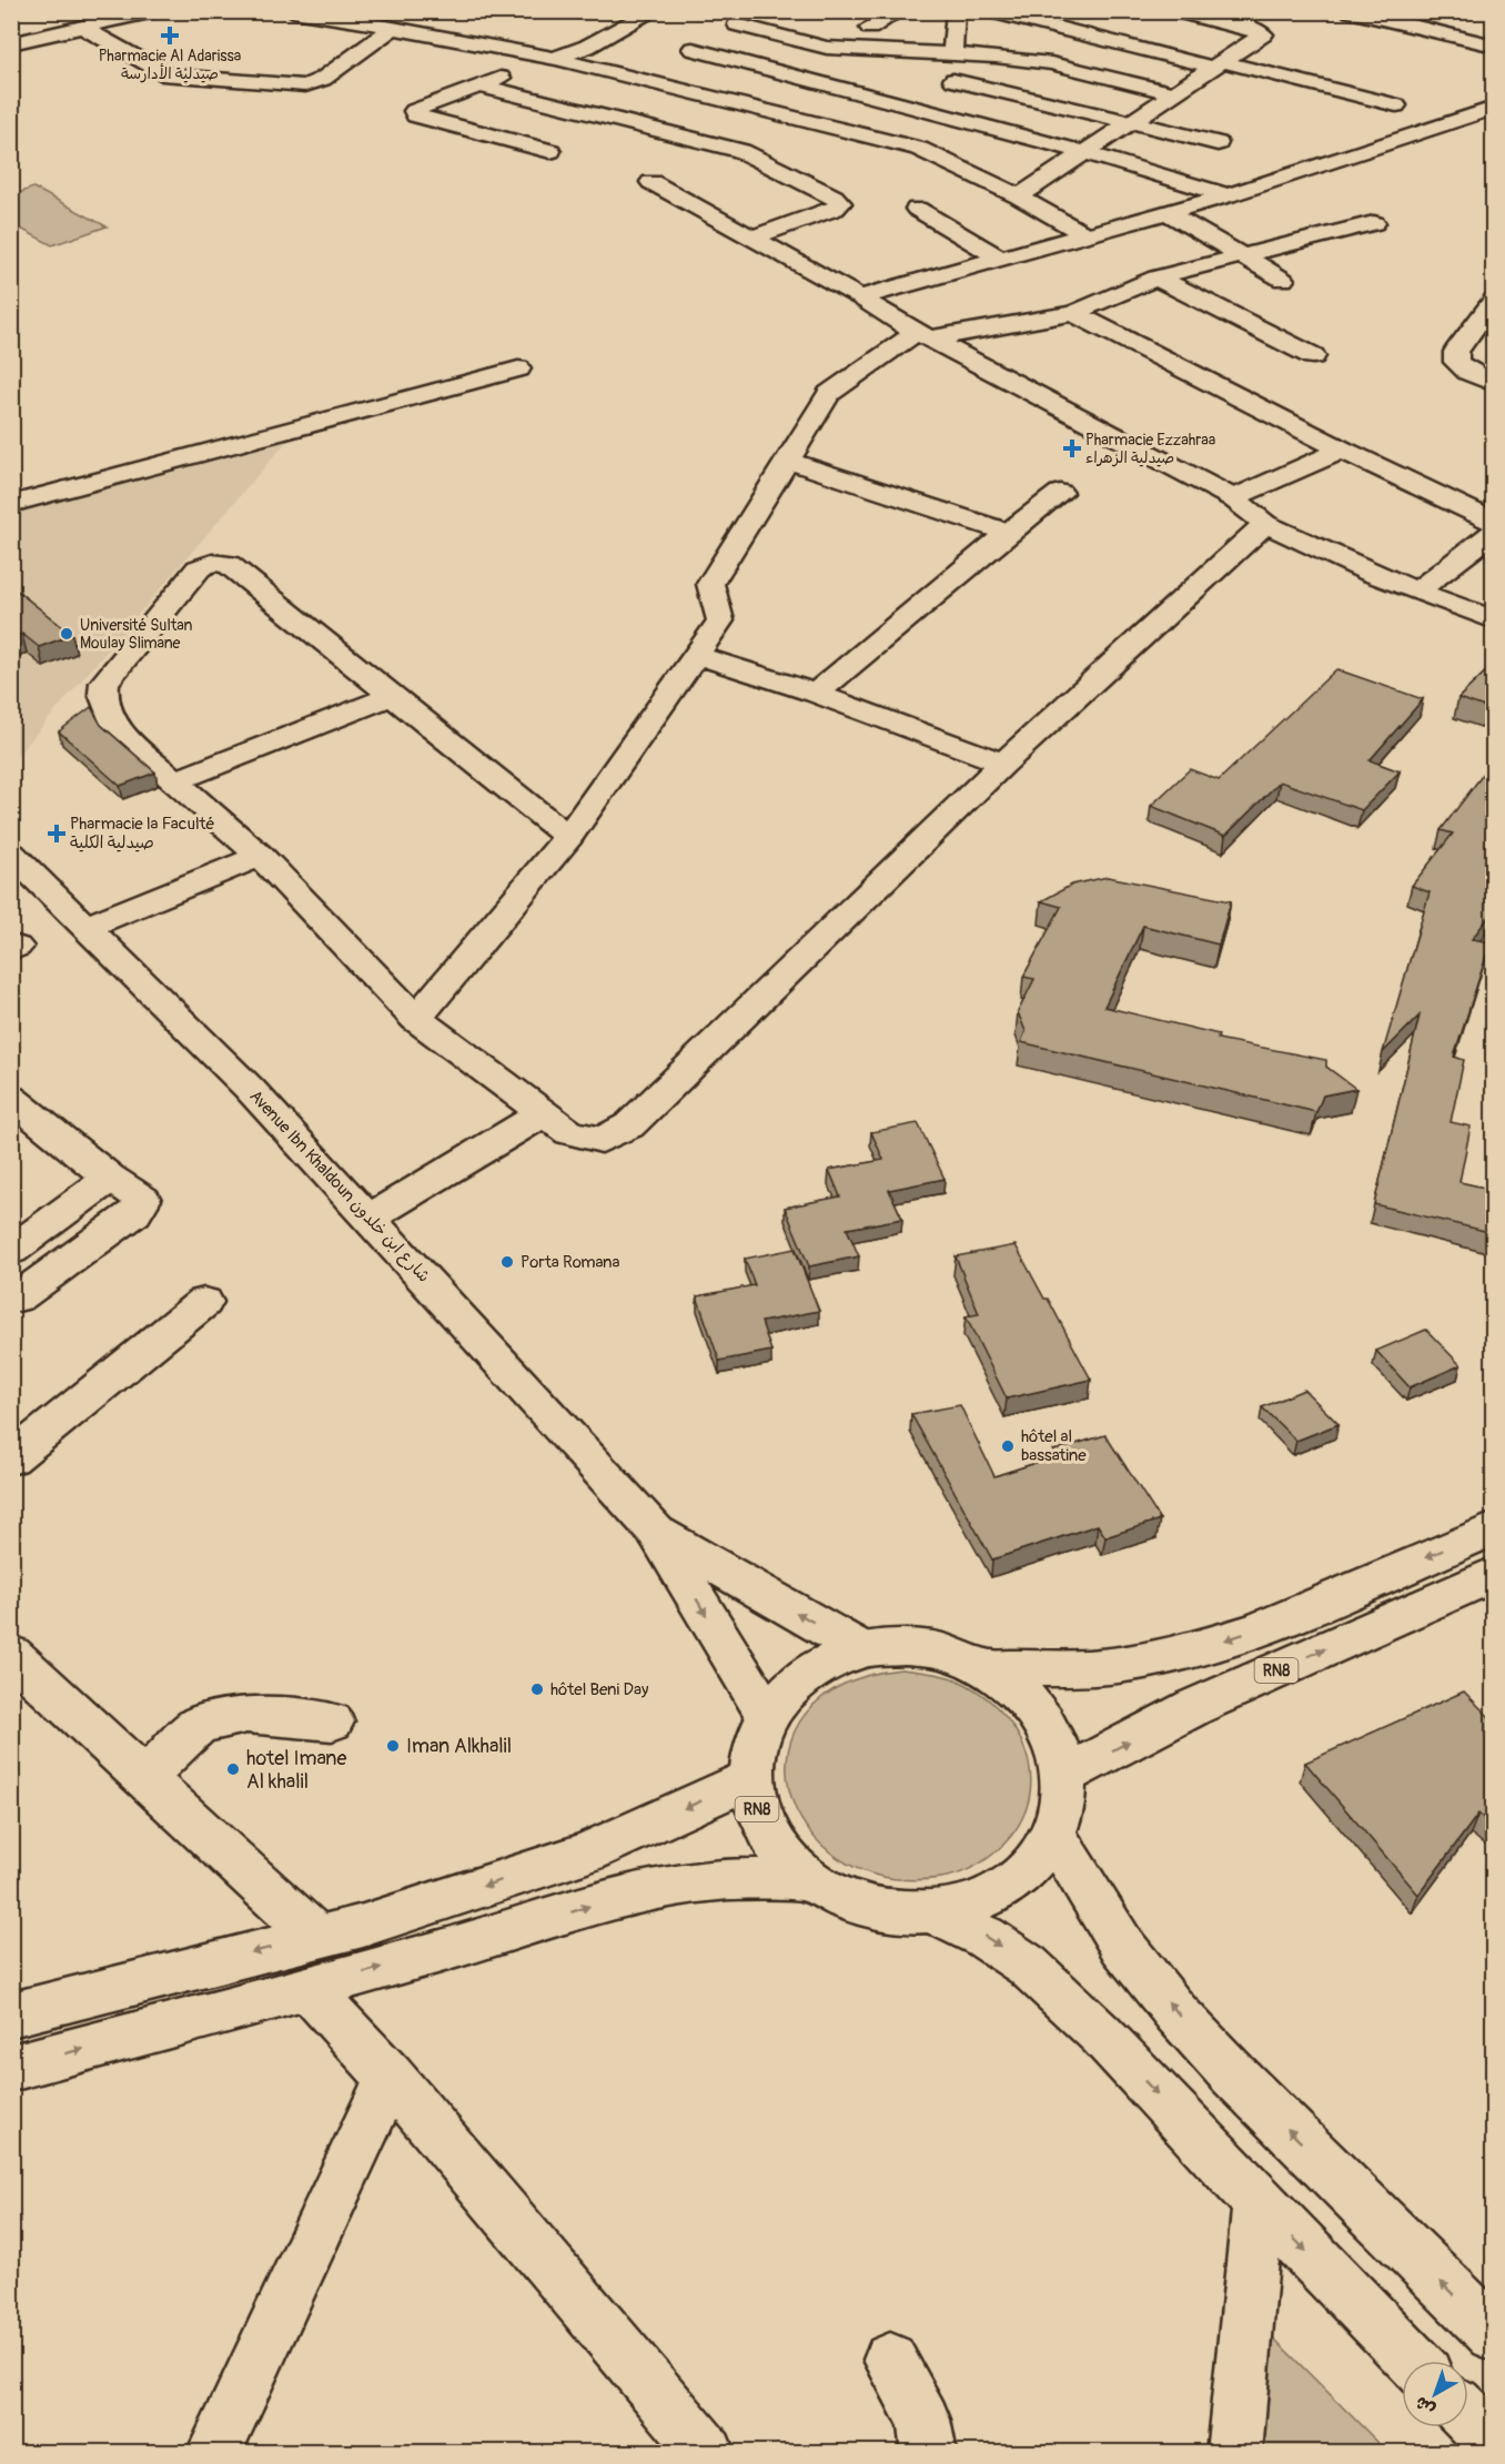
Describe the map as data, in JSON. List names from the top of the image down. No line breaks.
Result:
{"streets":{"street":["Avenue Ibn Khaldoun شارع ابن خلدون","RN8"]},"places":{"health":["Pharmacie Al Adarissa صيدلية الأدارسة","Pharmacie Ezzahraa صيدلية الزهراء","Pharmacie la Faculté صيدلية الكلية"],"other":["Université Sultan Moulay Slimane","Porta Romana","hôtel al bassatine","hôtel Beni Day","Iman Alkhalil","hotel Imane Al khalil"]},"north":"bottom left"}
